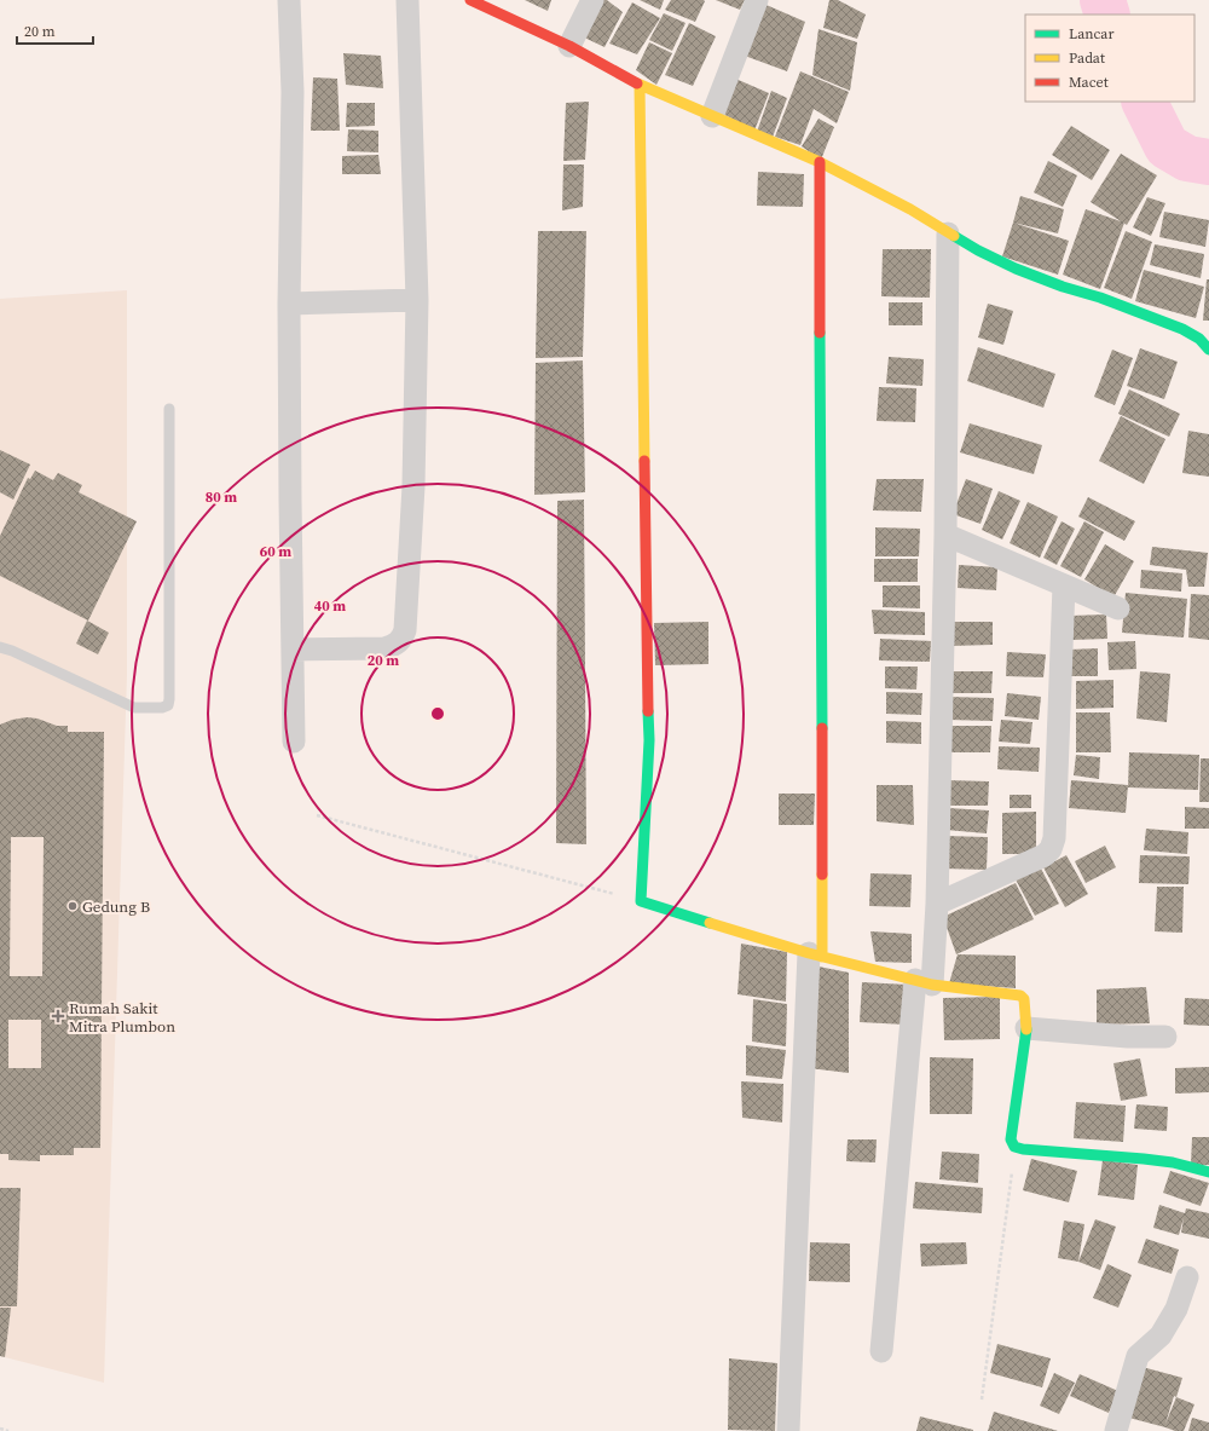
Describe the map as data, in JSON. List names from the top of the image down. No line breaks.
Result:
{"places":{"other":["Gedung B"],"health":["Rumah Sakit Mitra Plumbon"]},"legend":["Lancar","Padat","Macet"],"scale_bar":"20 m","rings":["80 m","60 m","40 m","20 m"]}
